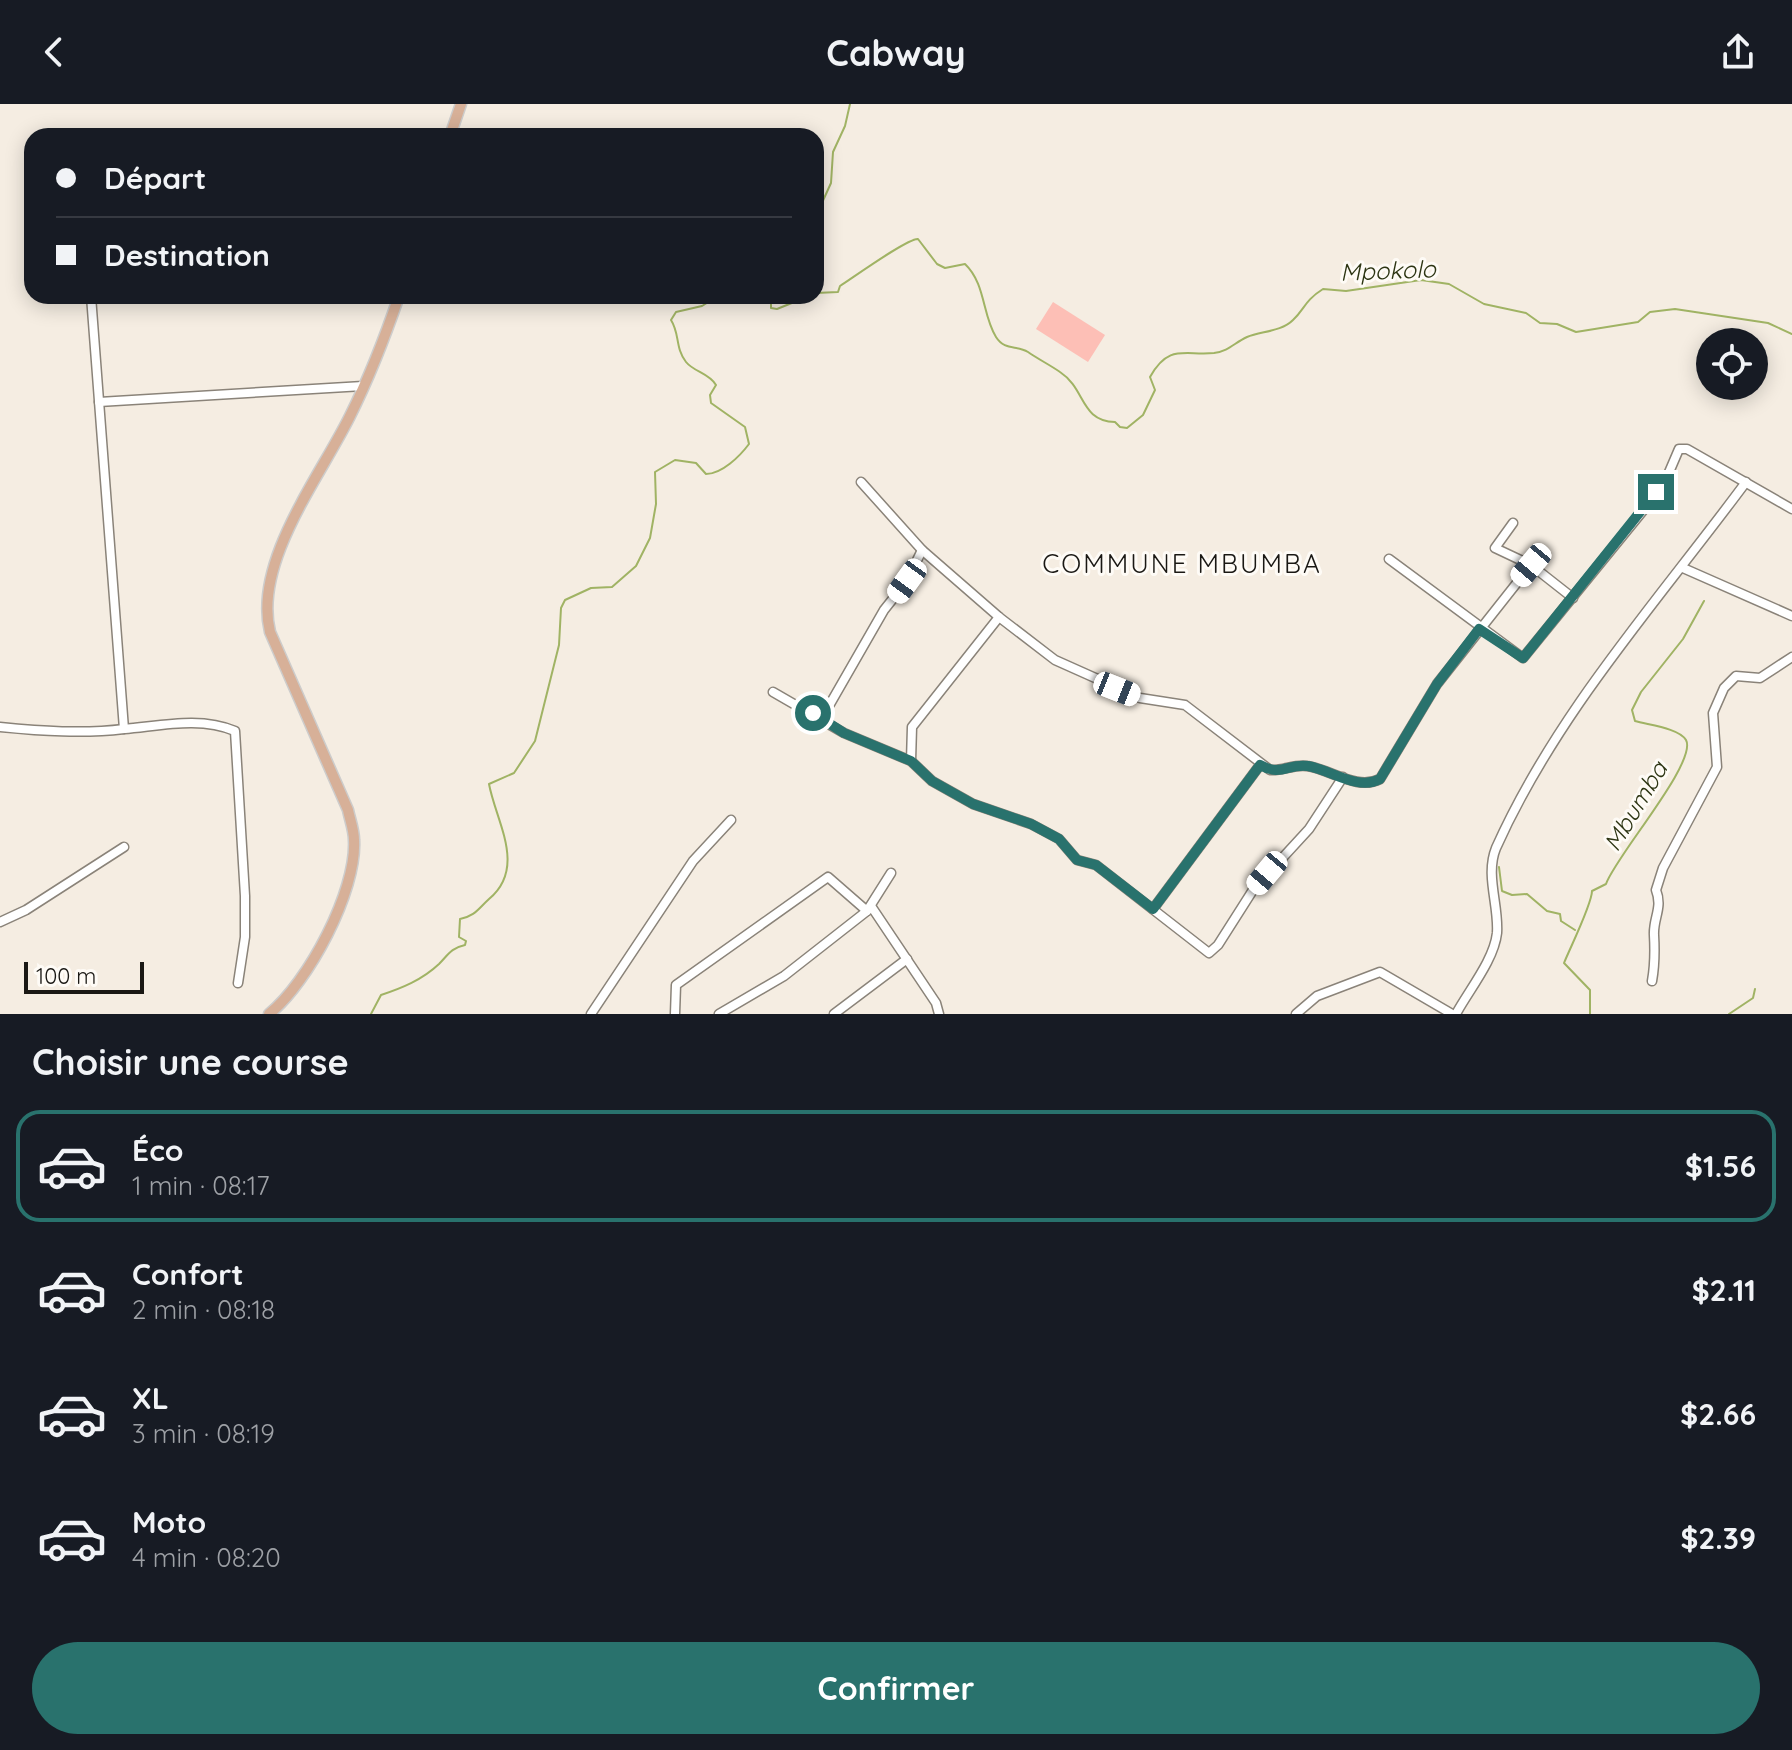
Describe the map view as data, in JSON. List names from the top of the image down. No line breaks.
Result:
{"districts":["COMMUNE MBUMBA"],"water":["Mpokolo","Mbumba"],"scale_bar":"100 m","page":{"header":"Cabway","banner":["Départ","Destination"],"scale":"100 m","heading":"Choisir une course","list":[{"name":"Éco","note":"1 min · 08:17","value":"$1.56"},{"name":"Confort","note":"2 min · 08:18","value":"$2.11"},{"name":"XL","note":"3 min · 08:19","value":"$2.66"},{"name":"Moto","note":"4 min · 08:20","value":"$2.39"}],"buttons":"Confirmer"}}
